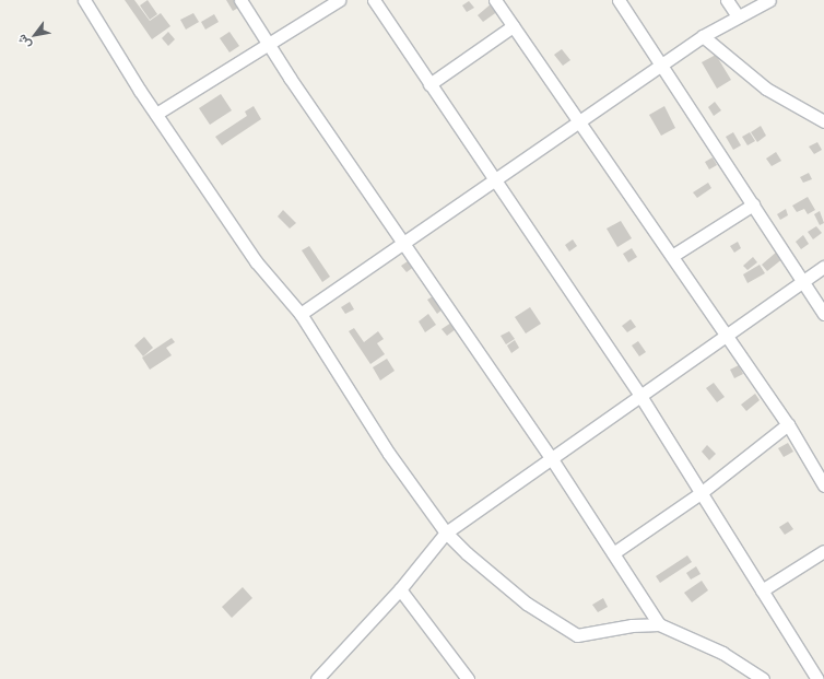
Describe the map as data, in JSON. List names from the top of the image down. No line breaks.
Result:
{"north":"bottom left"}
